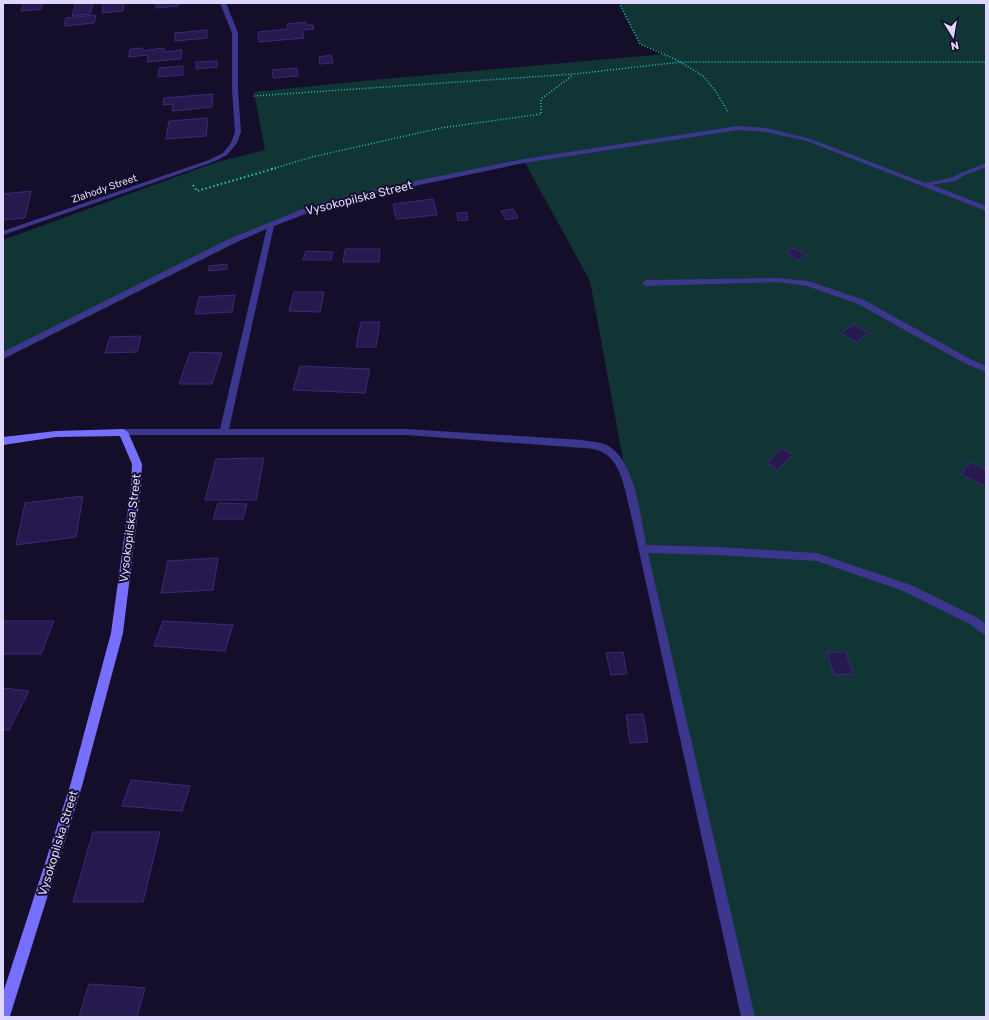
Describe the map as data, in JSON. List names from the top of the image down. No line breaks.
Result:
{"streets":{"street":["Zlahody Street","Vysokopilska Street"]},"north":"bottom"}
